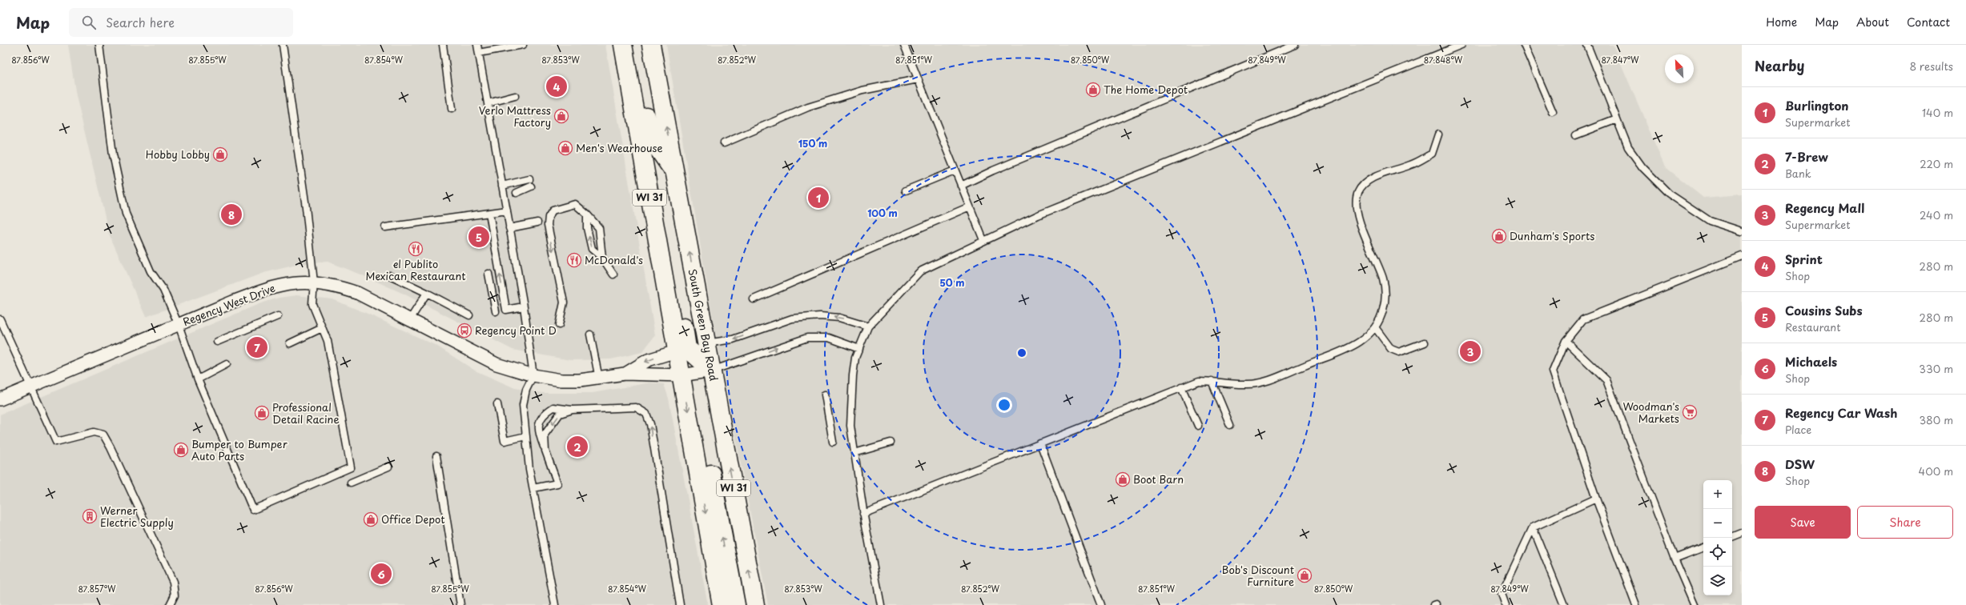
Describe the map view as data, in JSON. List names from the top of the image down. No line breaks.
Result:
{"streets":{"main road":["WI 31","South Green Bay Road"],"street":["Regency West Drive"]},"crossings":[["WI 31","Regency West Drive"],["Regency West Drive","South Green Bay Road"]],"places":{"shop":["The Home Depot","Verlo Mattress Factory","Men's Wearhouse","Hobby Lobby","Dunham's Sports","Professional Detail Racine","Bumper to Bumper Auto Parts","Boot Barn","Office Depot","Bob's Discount Furniture"],"restaurant":["el Publito Mexican Restaurant","McDonald's"],"bus stop":["Regency Point D"],"supermarket":["Woodman's Markets"],"building":["Werner Electric Supply"]},"north":"top left","page":{"header":"Map","search":"Search here","nav":["Home","Map","About","Contact"],"heading":["Nearby","8 results"],"pins":["4","1","8","5","7","3","2","6"],"list":[{"mark":"1","name":"Burlington","note":"Supermarket","value":"140 m"},{"mark":"2","name":"7-Brew","note":"Bank","value":"220 m"},{"mark":"3","name":"Regency Mall","note":"Supermarket","value":"240 m"},{"mark":"4","name":"Sprint","note":"Shop","value":"280 m"},{"mark":"5","name":"Cousins Subs","note":"Restaurant","value":"280 m"},{"mark":"6","name":"Michaels","note":"Shop","value":"330 m"},{"mark":"7","name":"Regency Car Wash","note":"Place","value":"380 m"},{"mark":"8","name":"DSW","note":"Shop","value":"400 m"}],"map_buttons":["+","−"],"buttons":["Save","Share"]},"coordinates":["87.847°W","87.856°W","87.855°W","87.854°W","87.853°W","87.852°W","87.851°W","87.850°W","87.849°W","87.848°W","87.857°W"],"rings":["150 m","100 m","50 m"]}
